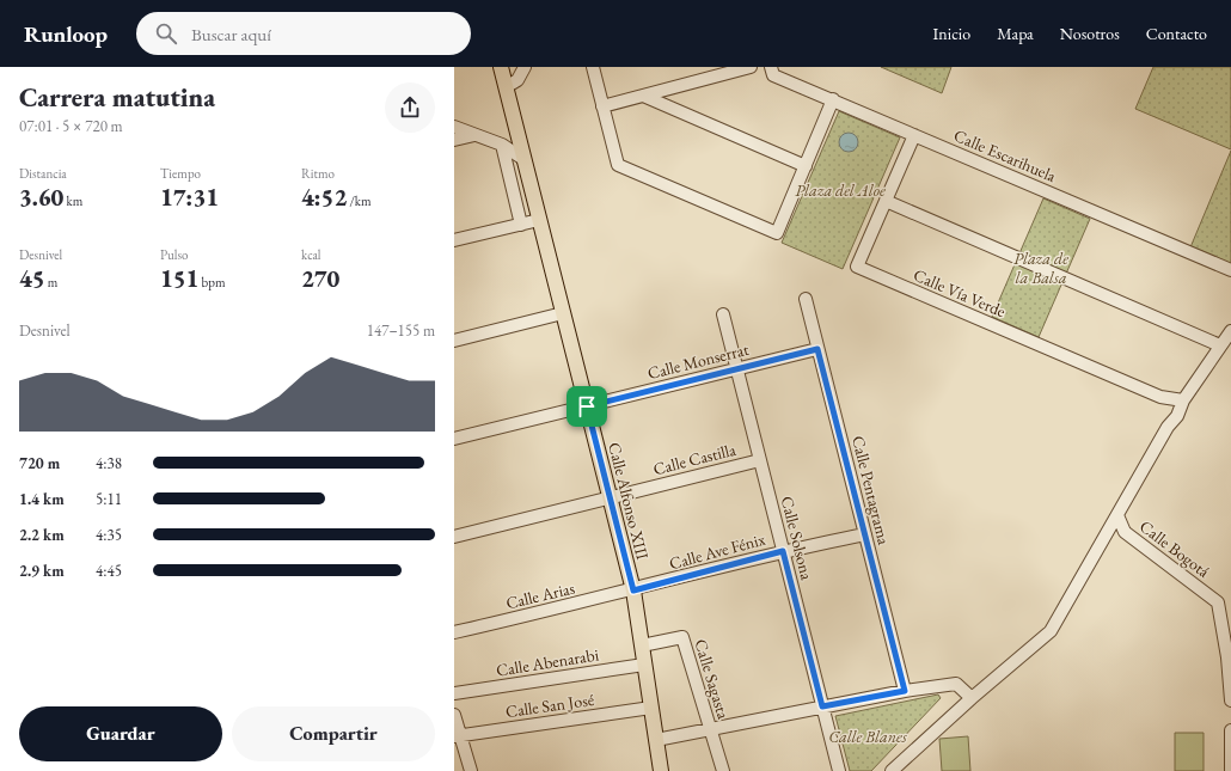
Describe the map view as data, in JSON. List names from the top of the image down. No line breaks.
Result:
{"streets":{"main road":["Calle Alfonso XIII"],"street":["Calle Escarihuela","Calle Vía Verde","Calle Monserrat","Calle Castilla","Calle Pentagrama","Calle Solsona","Calle Bogotá","Calle Ave Fénix","Calle Arias","Calle Abenarabi","Calle Sagasta","Calle San José"]},"crossings":[["Calle Escarihuela","Calle Vía Verde"],["Calle Monserrat","Calle Pentagrama"],["Calle Monserrat","Calle Alfonso XIII"],["Calle Monserrat","Calle Solsona"],["Calle Castilla","Calle Alfonso XIII"],["Calle Castilla","Calle Solsona"],["Calle Pentagrama","Calle Ave Fénix"],["Calle Alfonso XIII","Calle Ave Fénix"],["Calle Alfonso XIII","Calle Arias"],["Calle Alfonso XIII","Calle Abenarabi"],["Calle Alfonso XIII","Calle Sagasta"],["Calle Alfonso XIII","Calle San José"],["Calle Solsona","Calle Ave Fénix"],["Calle Ave Fénix","Calle Arias"]],"parks":["Plaza del Aloe","Plaza de la Balsa","Calle Blanes"],"page":{"header":"Runloop","search":"Buscar aquí","nav":["Inicio","Mapa","Nosotros","Contacto"],"heading":["Carrera matutina","07:01 · 5 × 720 m"],"stats":[["Distancia","3.60 km"],["Tiempo","17:31"],["Ritmo","4:52 /km"],["Desnivel","45 m"],["Pulso","151 bpm"],["kcal","270"]],"chart":["Desnivel","147–155 m"],"list":[{"name":"720 m","note":"4:38"},{"name":"1.4 km","note":"5:11"},{"name":"2.2 km","note":"4:35"},{"name":"2.9 km","note":"4:45"}],"buttons":["Guardar","Compartir"]}}
